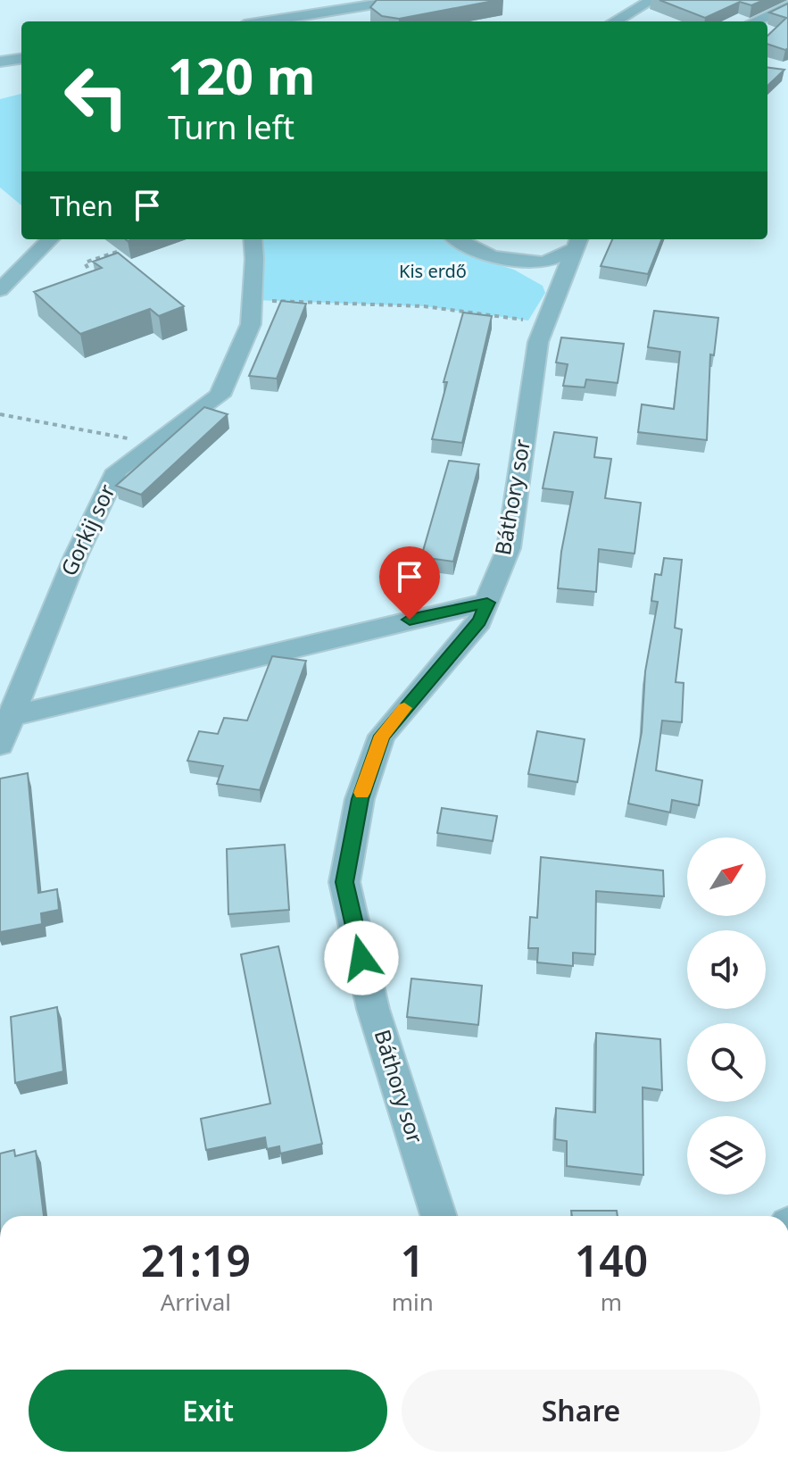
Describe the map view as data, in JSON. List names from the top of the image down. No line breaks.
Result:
{"streets":{"street":["Báthory sor","Gorkij sor"]},"parks":["Kis erdő"],"north":"top right","page":{"turn":["120 m","Turn left"],"then":"Then","eta":["21:19","Arrival","1","min","140","m"],"buttons":["Exit","Share"]}}
